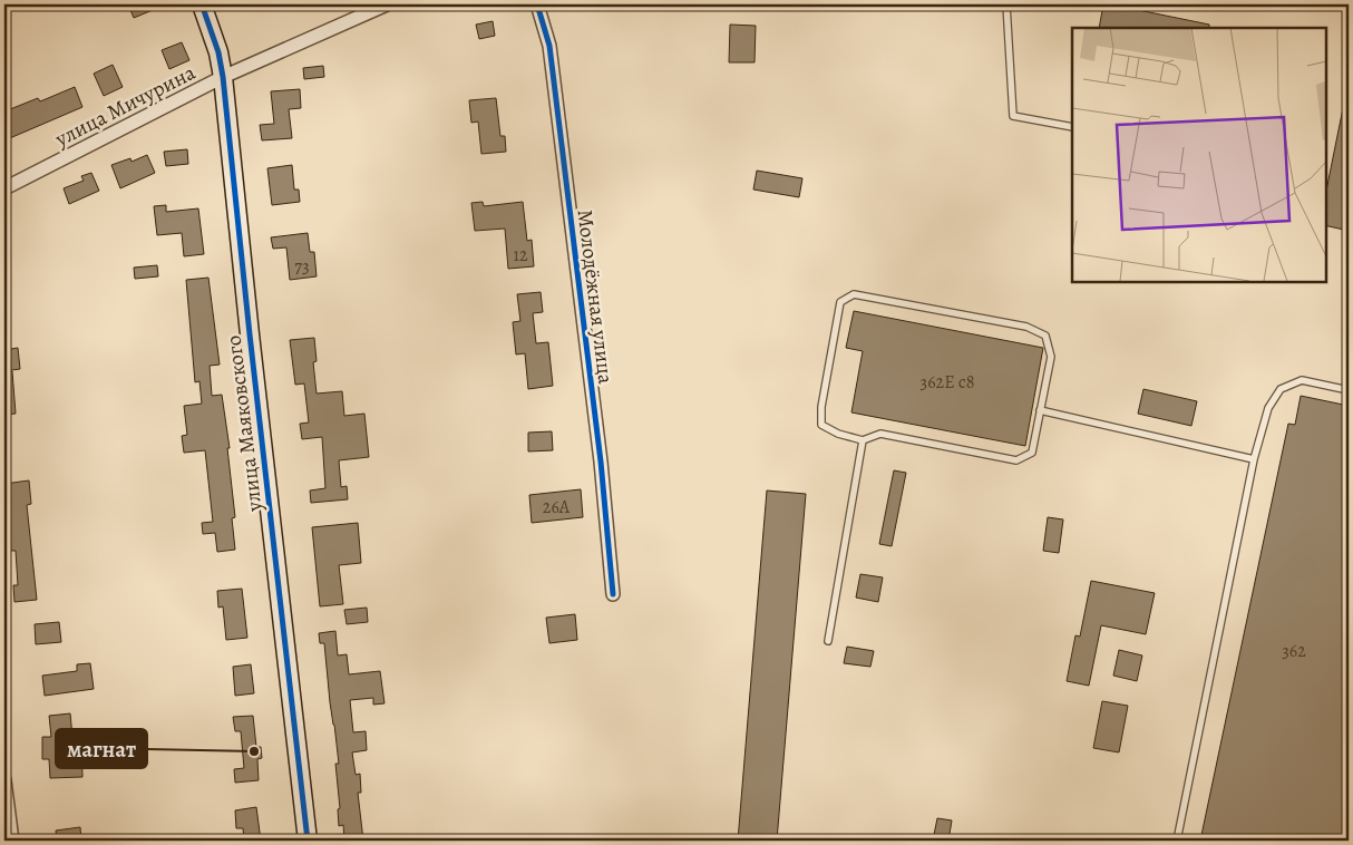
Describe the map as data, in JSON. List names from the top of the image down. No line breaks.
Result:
{"streets":{"street":["улица Мичурина","Молодёжная улица","улица Маяковского"]},"crossings":[["улица Мичурина","улица Маяковского"]],"places":["магнат"],"house_numbers":["12","73","362Е с8","26А","362"]}
